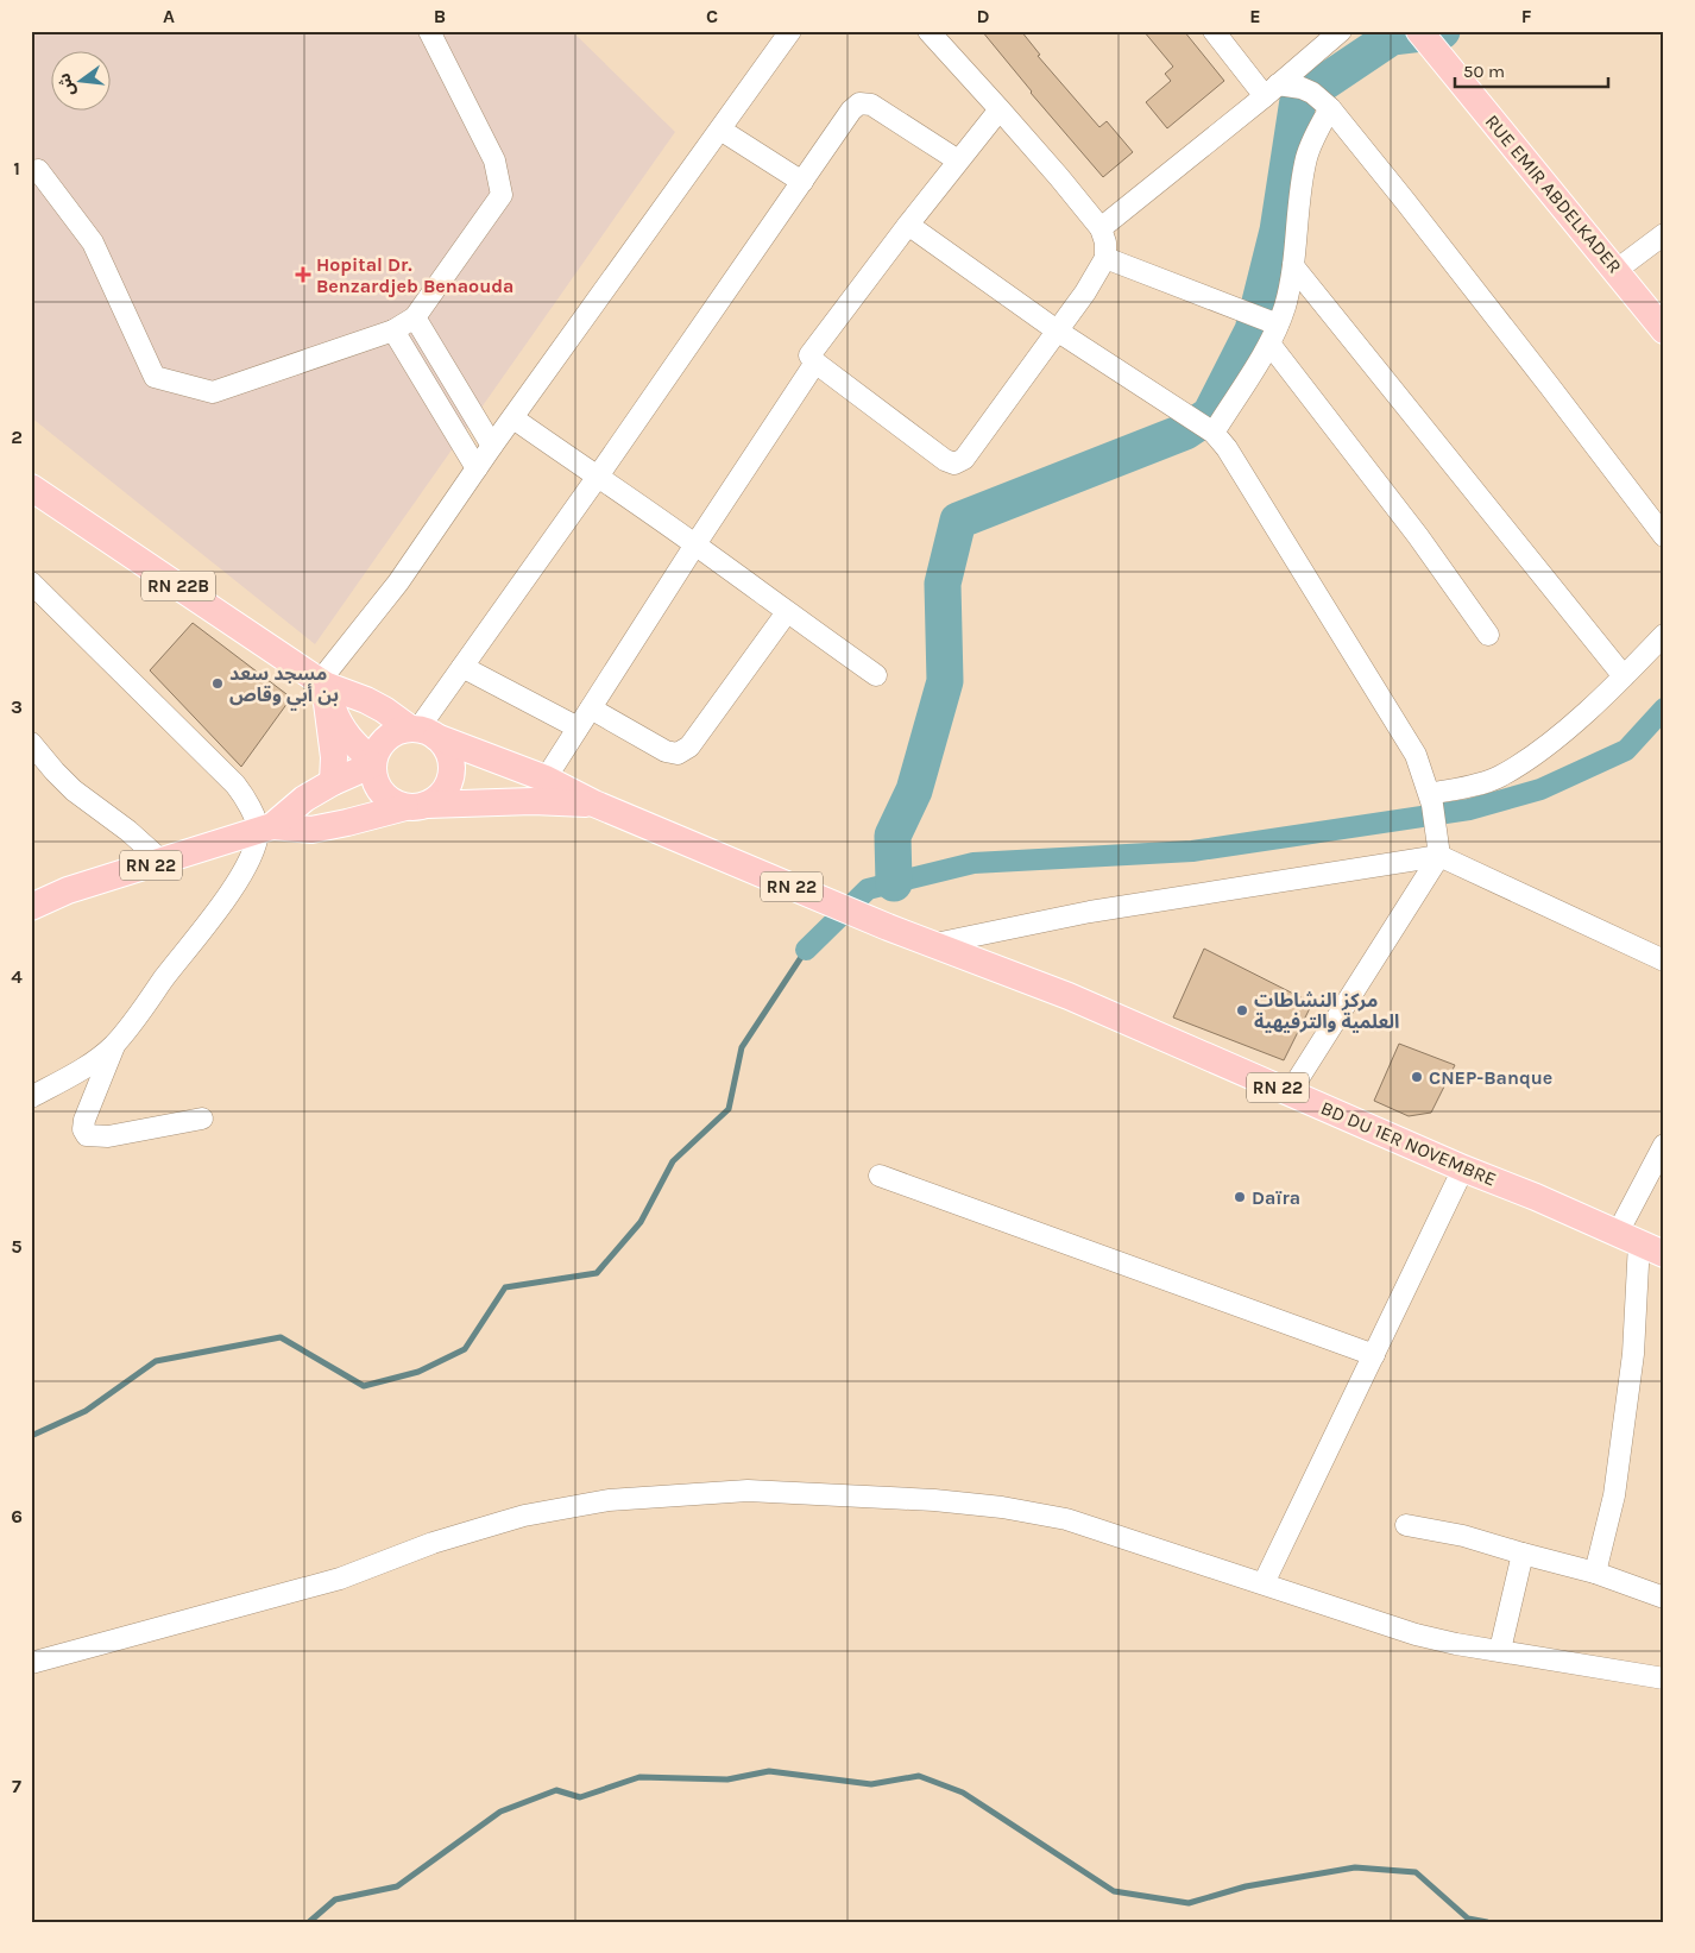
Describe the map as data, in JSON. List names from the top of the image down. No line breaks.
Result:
{"streets":{"main road":["RUE EMIR ABDELKADER","RN 22B","RN 22","BD DU 1ER NOVEMBRE"]},"crossings":[["RN 22B","RN 22"],["RN 22","BD DU 1ER NOVEMBRE"]],"places":{"health":["Hopital Dr. Benzardjeb Benaouda"],"other":["مسجد سعد بن أبي وقاص","مركز النشاطات العلمية والترفيهية","CNEP-Banque","Daïra"]},"scale_bar":"50 m","north":"left","grid":{"columns":["A","B","C","D","E","F"],"rows":["1","2","3","4","5","6","7"]}}
